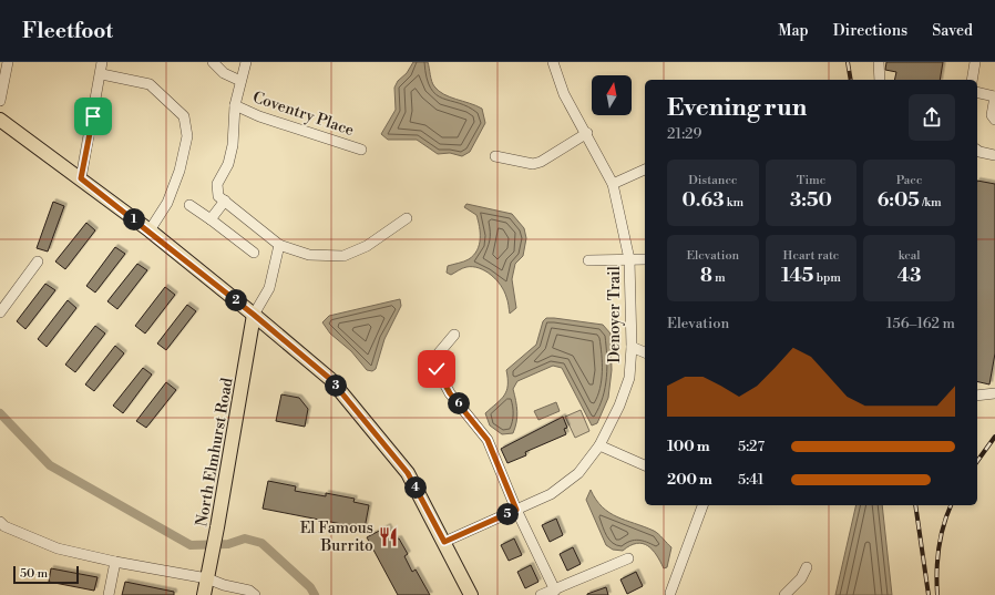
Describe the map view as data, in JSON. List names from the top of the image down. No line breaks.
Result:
{"streets":{"main road":["North Elmhurst Road"],"street":["Coventry Place","Denoyer Trail"]},"places":{"restaurant":["El Famous Burrito"]},"scale_bar":"50 m","north":"top","page":{"header":"Fleetfoot","nav":["Map","Directions","Saved"],"heading":["Evening run","21:29"],"stats":[["Distance","0.63 km"],["Time","3:50"],["Pace","6:05 /km"],["Elevation","8 m"],["Heart rate","145 bpm"],["kcal","43"]],"pins":["1","2","3","6","4","5"],"chart":["Elevation","156–162 m"],"list":[{"name":"100 m","note":"5:27"},{"name":"200 m","note":"5:41"}],"scale":"50 m"}}
